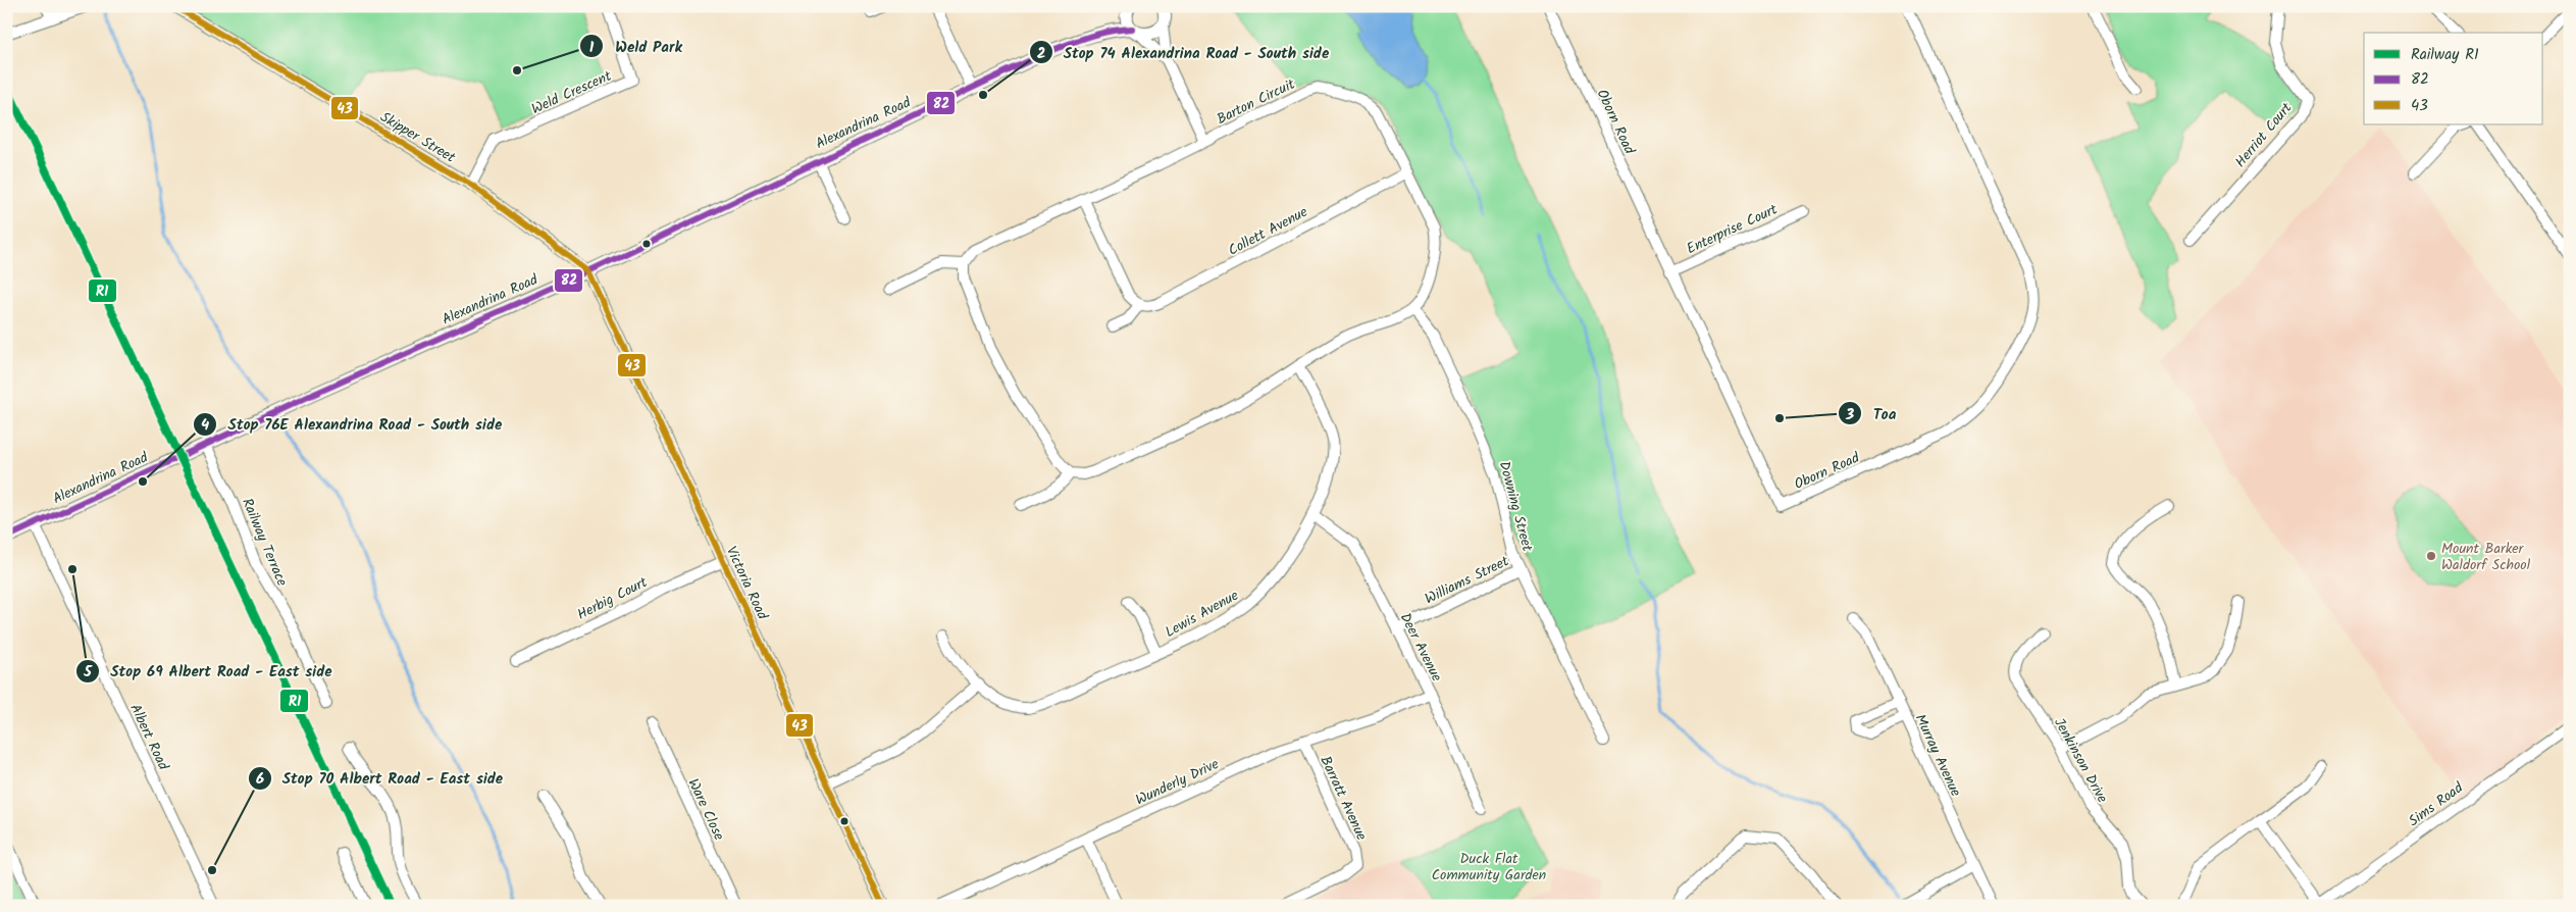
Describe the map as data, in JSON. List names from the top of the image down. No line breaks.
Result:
{"streets":{"main road":["Alexandrina Road"],"street":["Weld Crescent","Barton Circuit","Oborn Road","Herriot Court","Skipper Street","Enterprise Court","Collett Avenue","Downing Street","Railway Terrace","Williams Street","Victoria Road","Herbig Court","Lewis Avenue","Deer Avenue","Albert Road","Murray Avenue","Jenkinson Drive","Wunderly Drive","Barratt Avenue","Sims Road","Ware Close"]},"crossings":[["Weld Crescent","Skipper Street"],["Barton Circuit","Collett Avenue"],["Barton Circuit","Downing Street"],["Oborn Road","Enterprise Court"],["Alexandrina Road","Skipper Street"],["Alexandrina Road","Railway Terrace"],["Alexandrina Road","Victoria Road"],["Alexandrina Road","Albert Road"],["Skipper Street","Victoria Road"],["Downing Street","Williams Street"],["Williams Street","Deer Avenue"],["Victoria Road","Herbig Court"],["Lewis Avenue","Deer Avenue"],["Deer Avenue","Wunderly Drive"],["Wunderly Drive","Barratt Avenue"]],"parks":["Duck Flat Community Garden"],"places":["Weld Park","Stop 74 Alexandrina Road - South side","Toa","Stop 76E Alexandrina Road - South side","Mount Barker Waldorf School","Stop 69 Albert Road - East side","Stop 70 Albert Road - East side"],"lines":["transit line 43","transit line 82","rail line R1"],"legend":["Railway R1","82","43"]}
